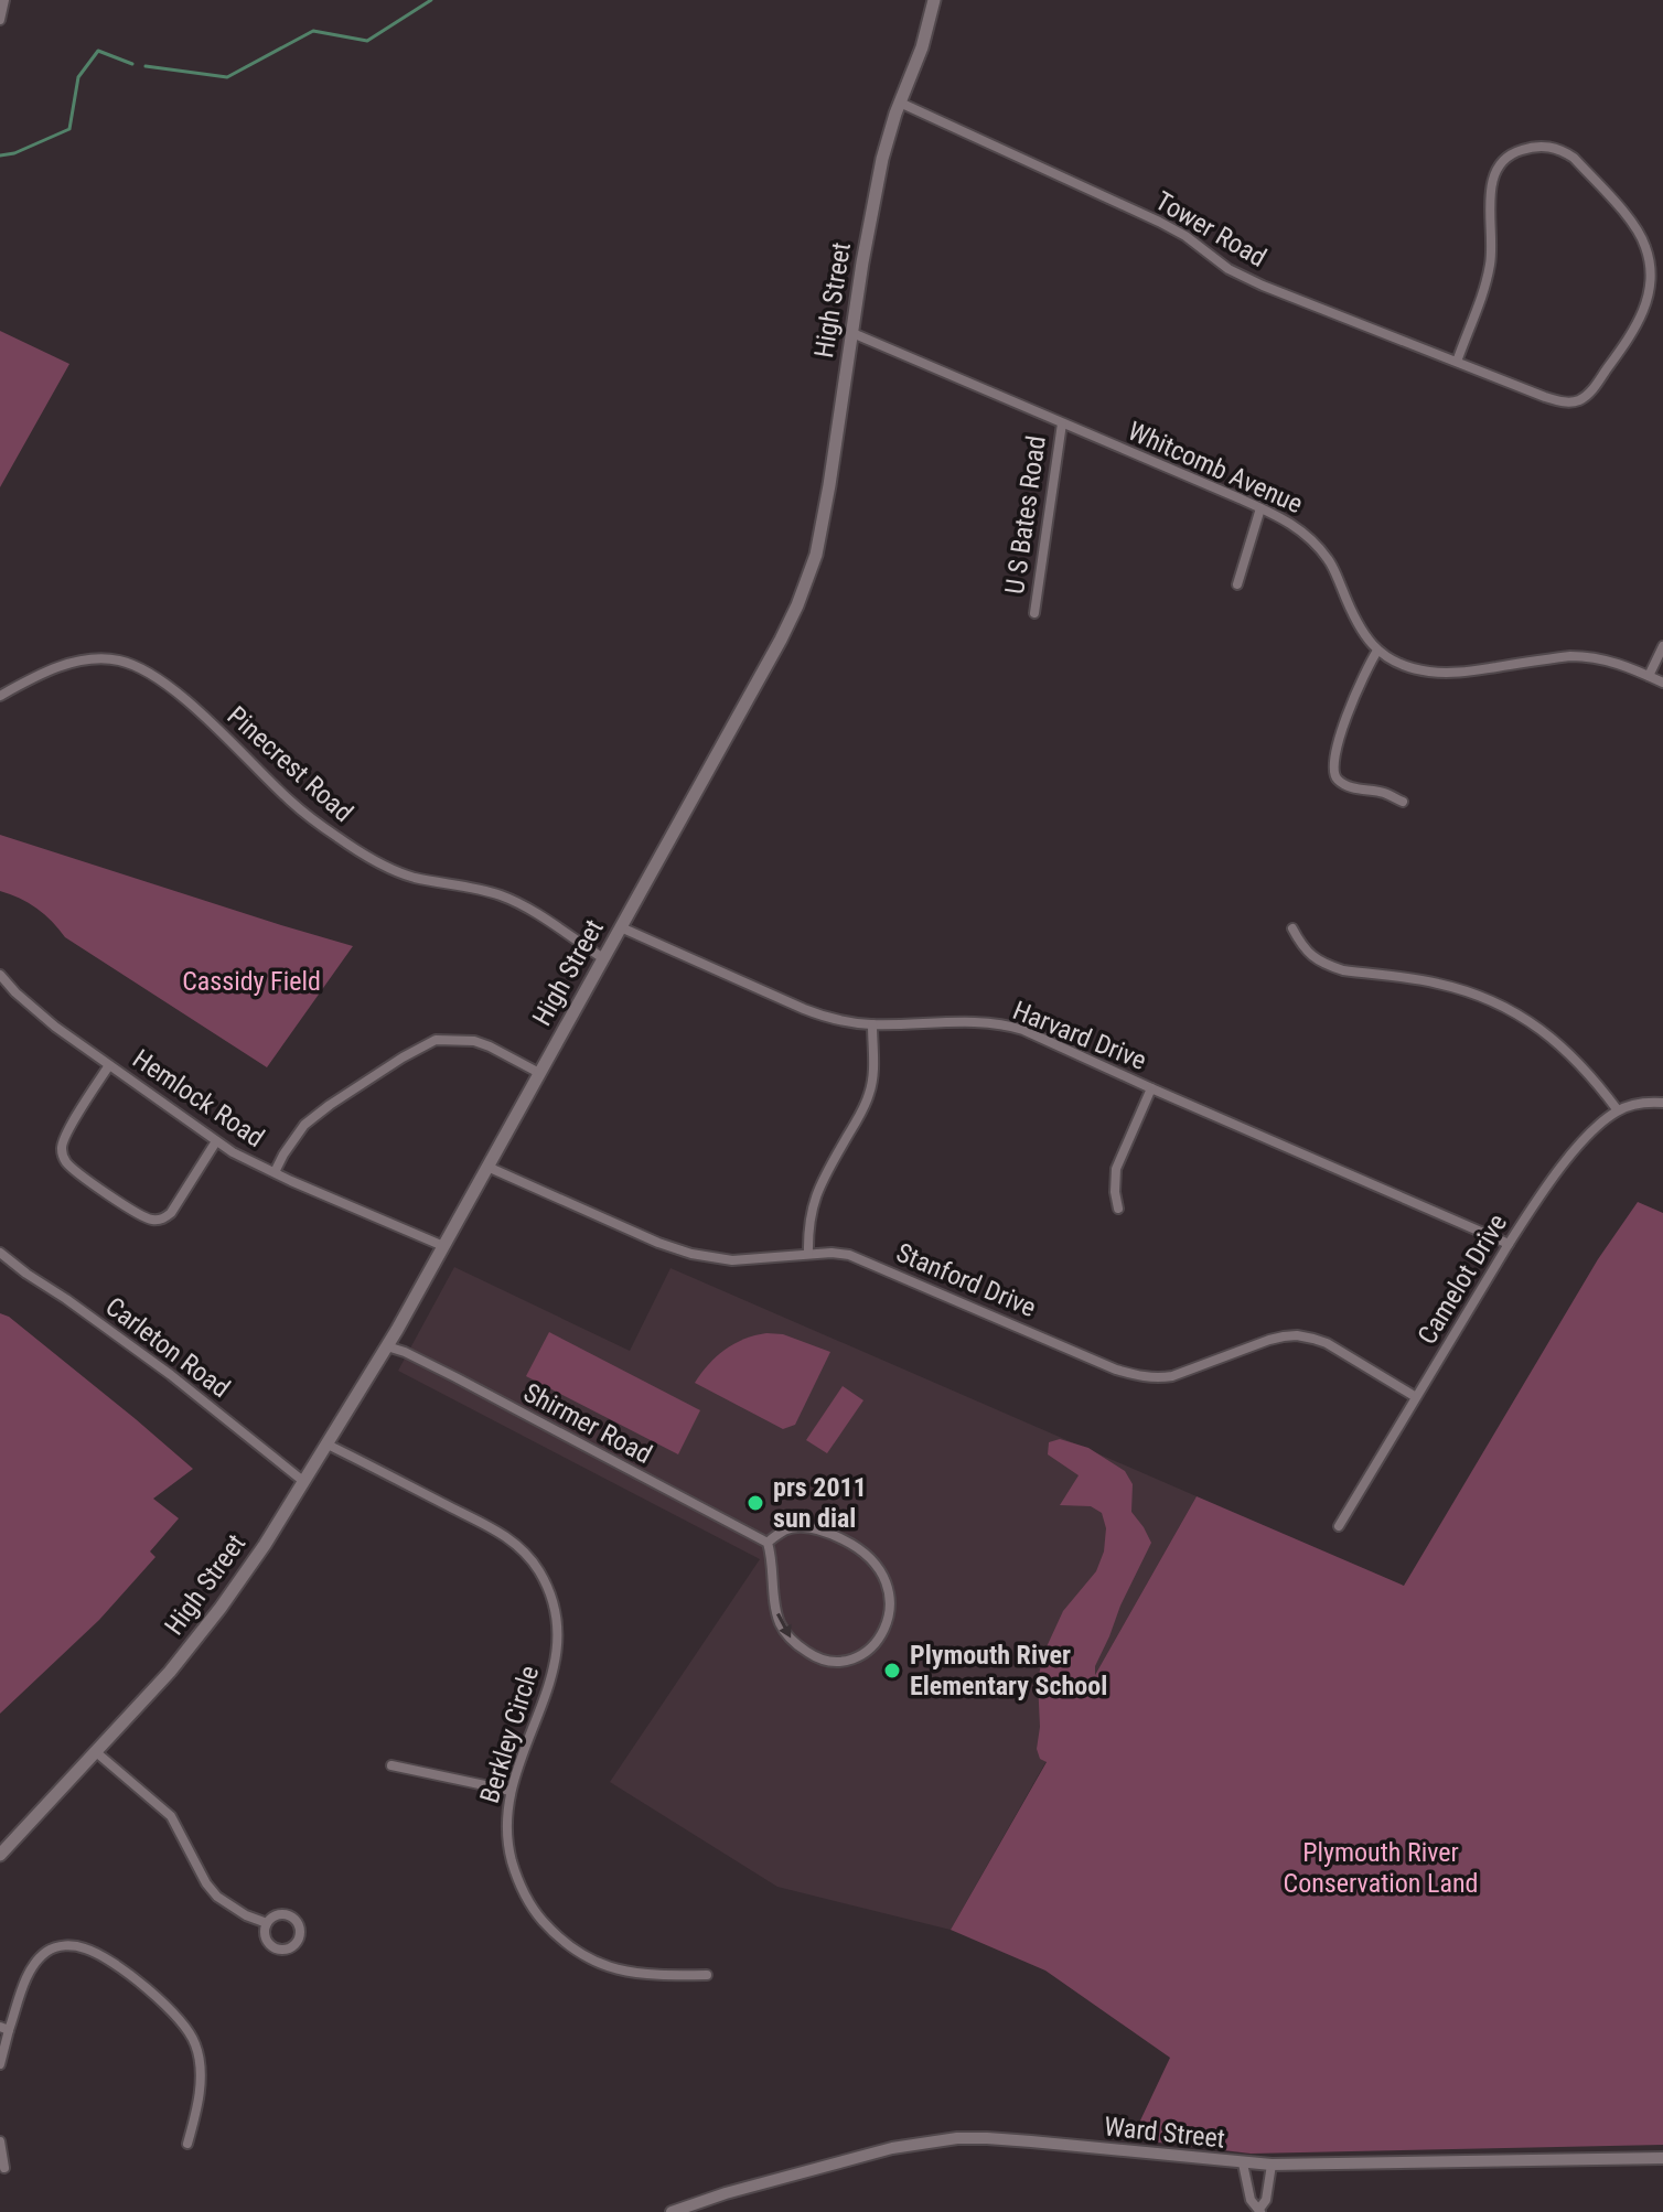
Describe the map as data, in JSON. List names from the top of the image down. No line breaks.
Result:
{"streets":{"main road":["High Street"],"street":["Tower Road","Whitcomb Avenue","U S Bates Road","Pinecrest Road","Harvard Drive","Hemlock Road","Camelot Drive","Stanford Drive","Carleton Road","Shirmer Road","Berkley Circle","Ward Street"]},"crossings":[["Tower Road","High Street"],["High Street","Whitcomb Avenue"],["High Street","Pinecrest Road"],["High Street","Harvard Drive"],["High Street","Hemlock Road"],["High Street","Stanford Drive"],["High Street","Carleton Road"],["High Street","Shirmer Road"],["High Street","Berkley Circle"],["Whitcomb Avenue","U S Bates Road"],["Harvard Drive","Camelot Drive"],["Camelot Drive","Stanford Drive"]],"parks":["Cassidy Field","Plymouth River Conservation Land"],"places":["prs 2011 sun dial","Plymouth River Elementary School"]}
